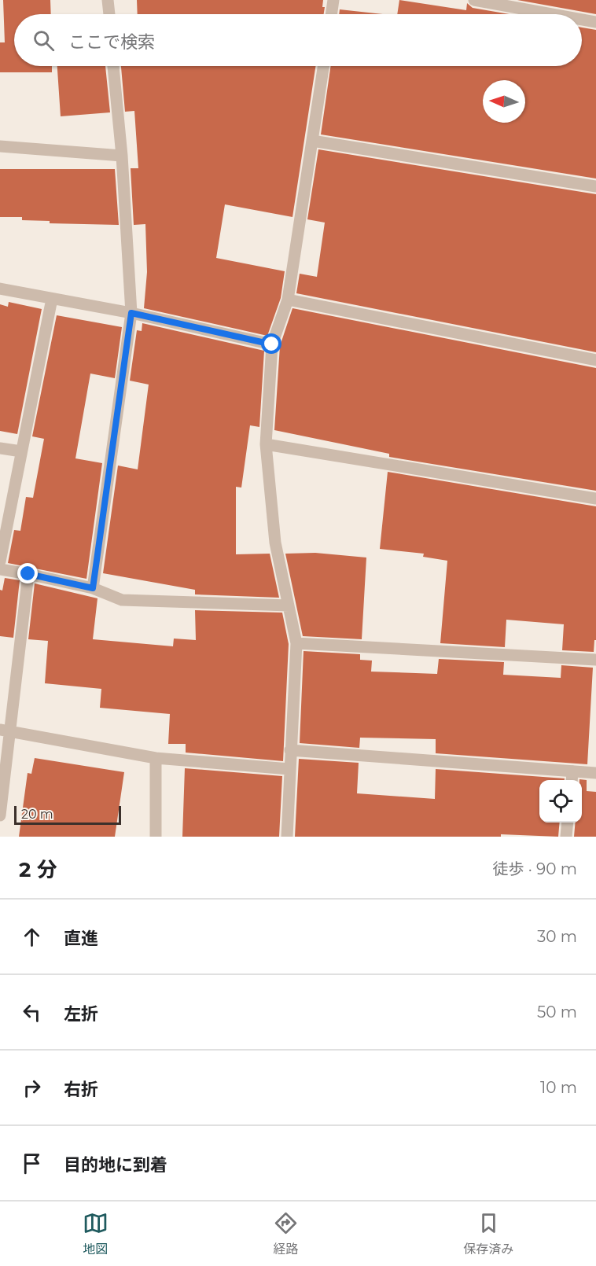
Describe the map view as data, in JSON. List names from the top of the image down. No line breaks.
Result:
{"scale_bar":"20 m","north":"left","page":{"search":"ここで検索","scale":"20 m","heading":["2 分","徒歩 · 90 m"],"list":[["直進","30 m"],["左折","50 m"],["右折","10 m"],"目的地に到着"],"nav":["地図","経路","保存済み"]}}
